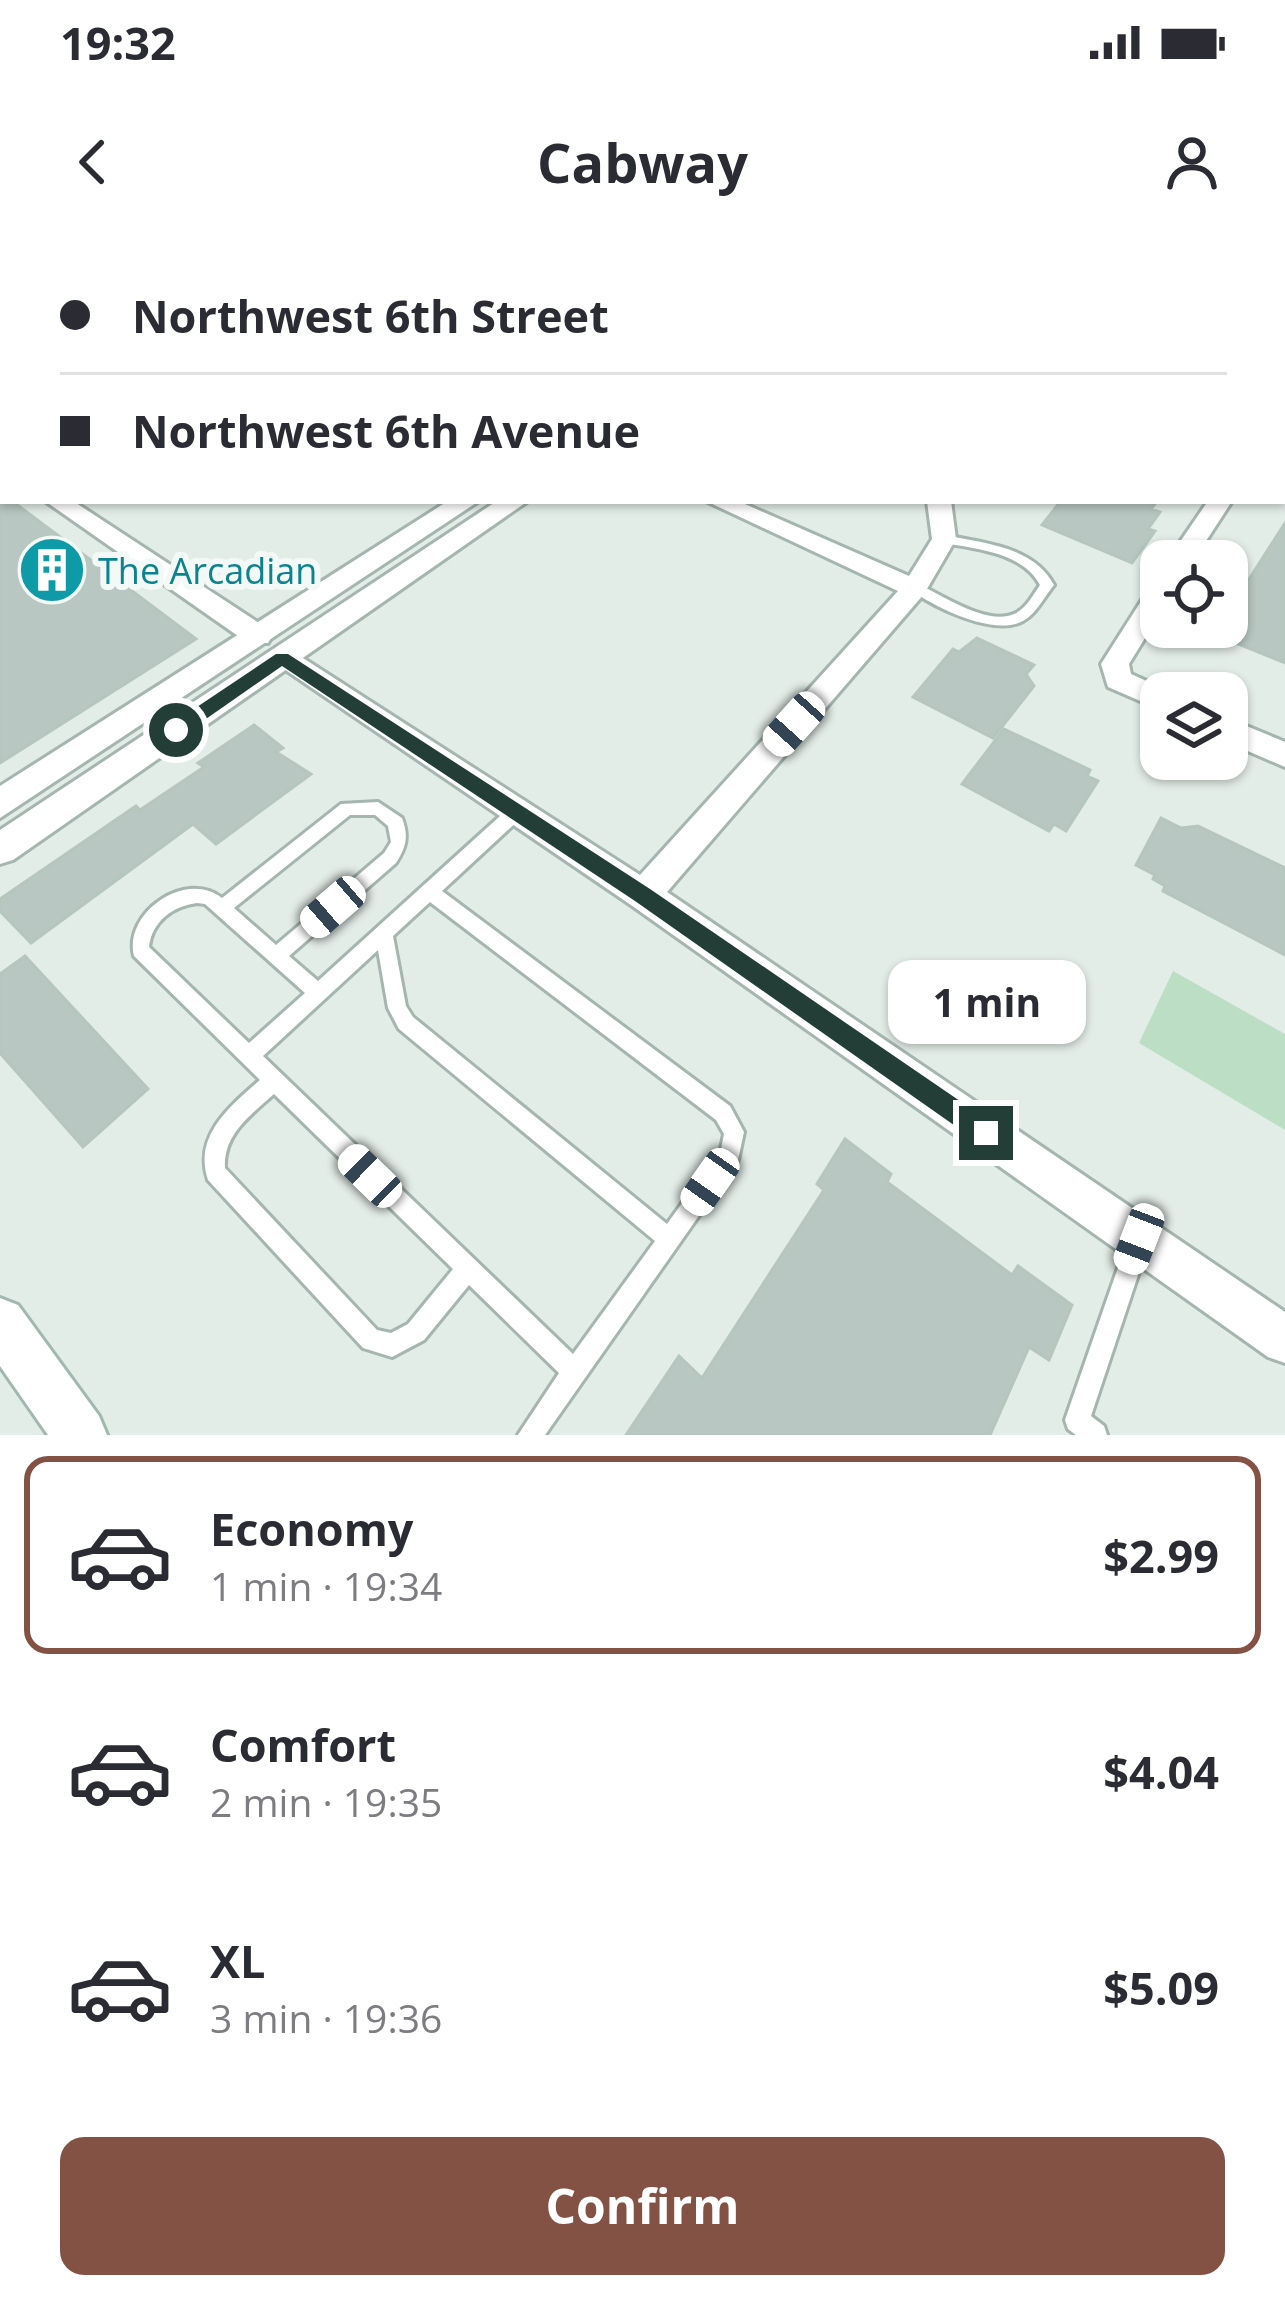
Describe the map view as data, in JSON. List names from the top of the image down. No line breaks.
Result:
{"places":{"building":["The Arcadian"]},"page":{"status":"19:32","header":"Cabway","banner":["Northwest 6th Street","Northwest 6th Avenue"],"bubble":"1 min","list":[{"name":"Economy","note":"1 min · 19:34","value":"$2.99"},{"name":"Comfort","note":"2 min · 19:35","value":"$4.04"},{"name":"XL","note":"3 min · 19:36","value":"$5.09"}],"buttons":"Confirm"}}
